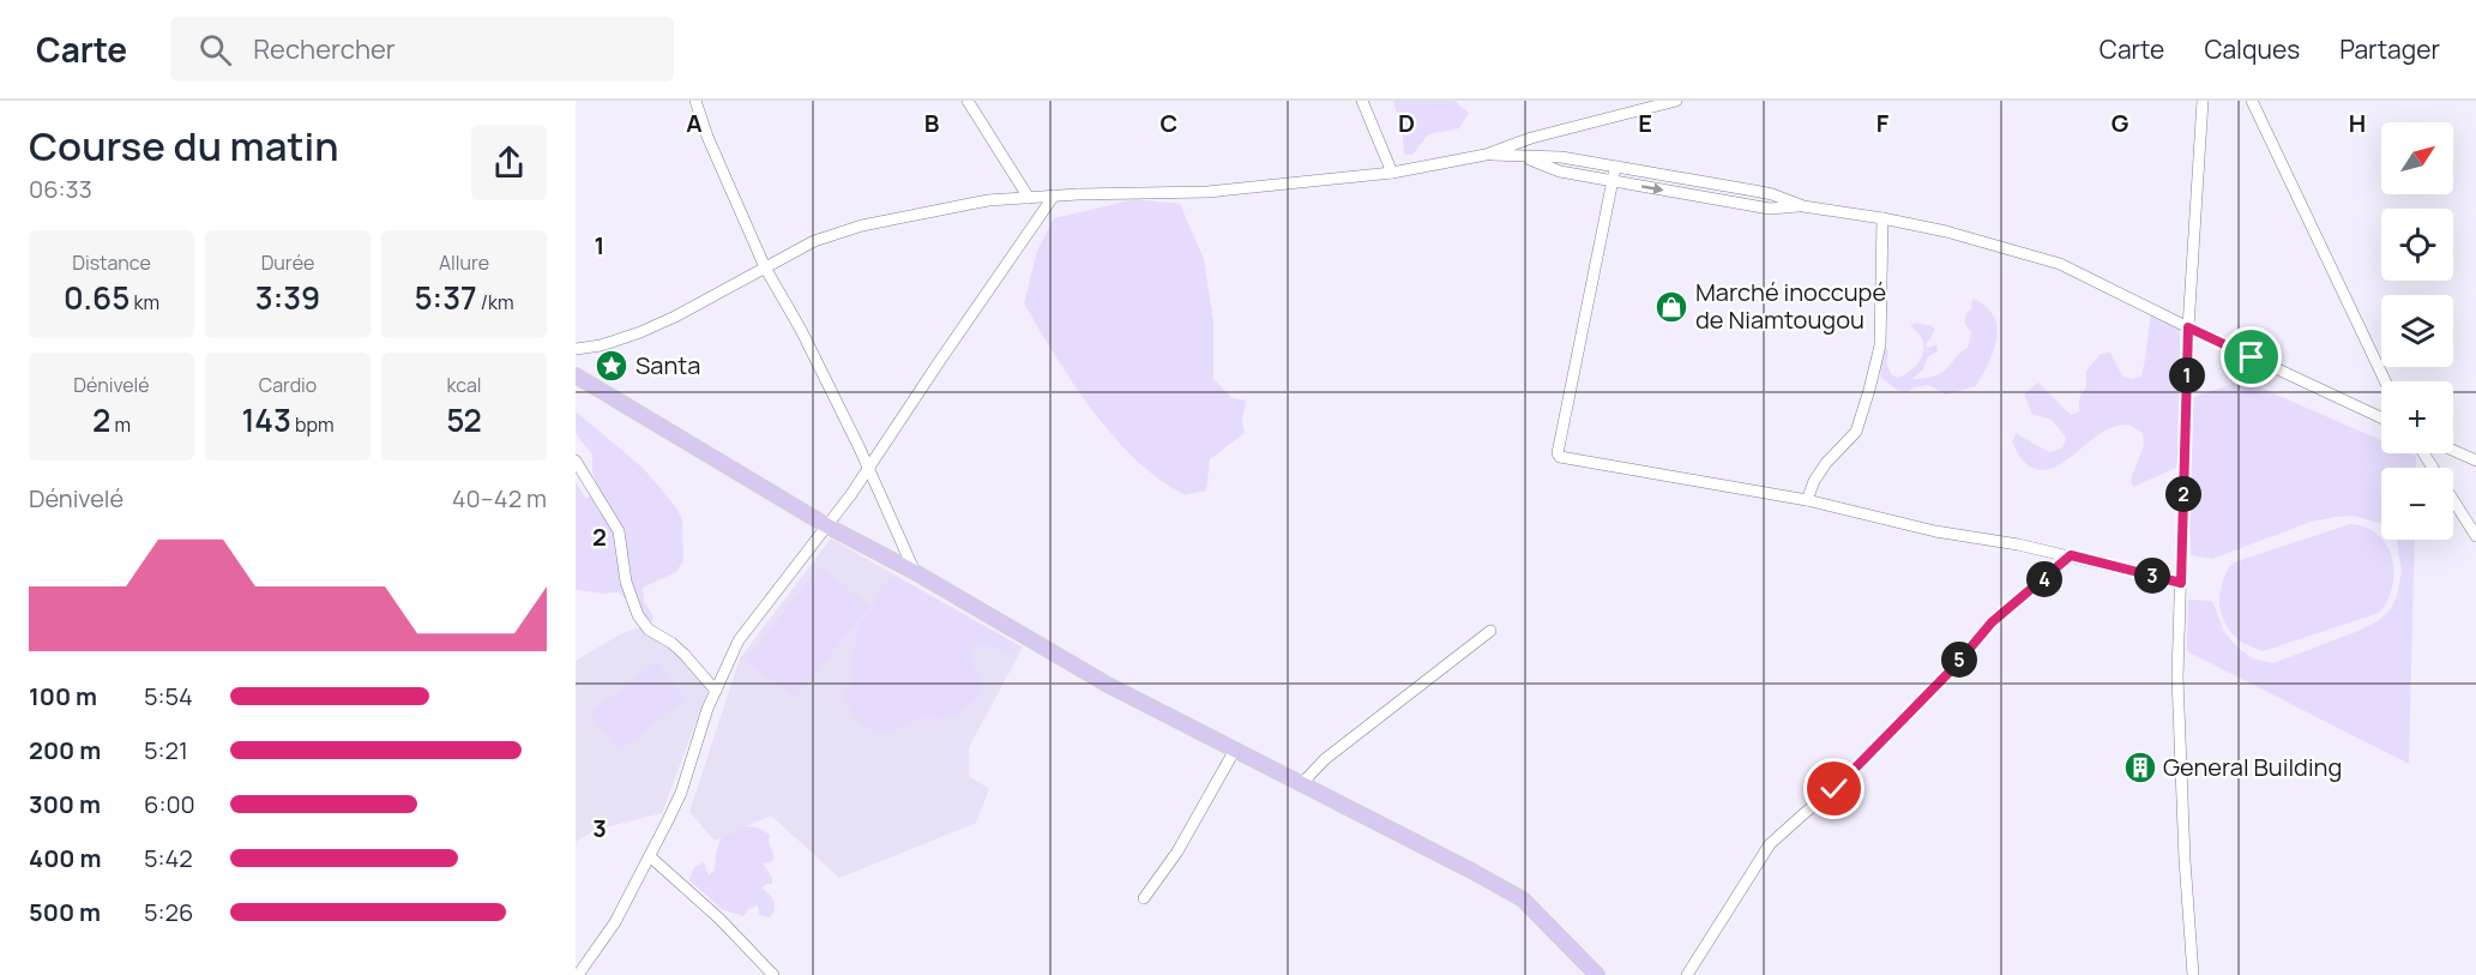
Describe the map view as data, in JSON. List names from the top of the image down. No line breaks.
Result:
{"places":{"shop":["Marché inoccupé de Niamtougou"],"place":["Santa"],"building":["General Building"]},"north":"top right","page":{"header":"Carte","search":"Rechercher","nav":["Carte","Calques","Partager"],"heading":["Course du matin","06:33"],"map_buttons":["+","−"],"stats":[["Distance","0.65 km"],["Durée","3:39"],["Allure","5:37 /km"],["Dénivelé","2 m"],["Cardio","143 bpm"],["kcal","52"]],"pins":["1","2","3","4","5"],"chart":["Dénivelé","40–42 m"],"list":[{"name":"100 m","note":"5:54"},{"name":"200 m","note":"5:21"},{"name":"300 m","note":"6:00"},{"name":"400 m","note":"5:42"},{"name":"500 m","note":"5:26"}]},"grid":{"columns":["A","B","C","D","E","F","G","H"],"rows":["1","2","3"]}}
